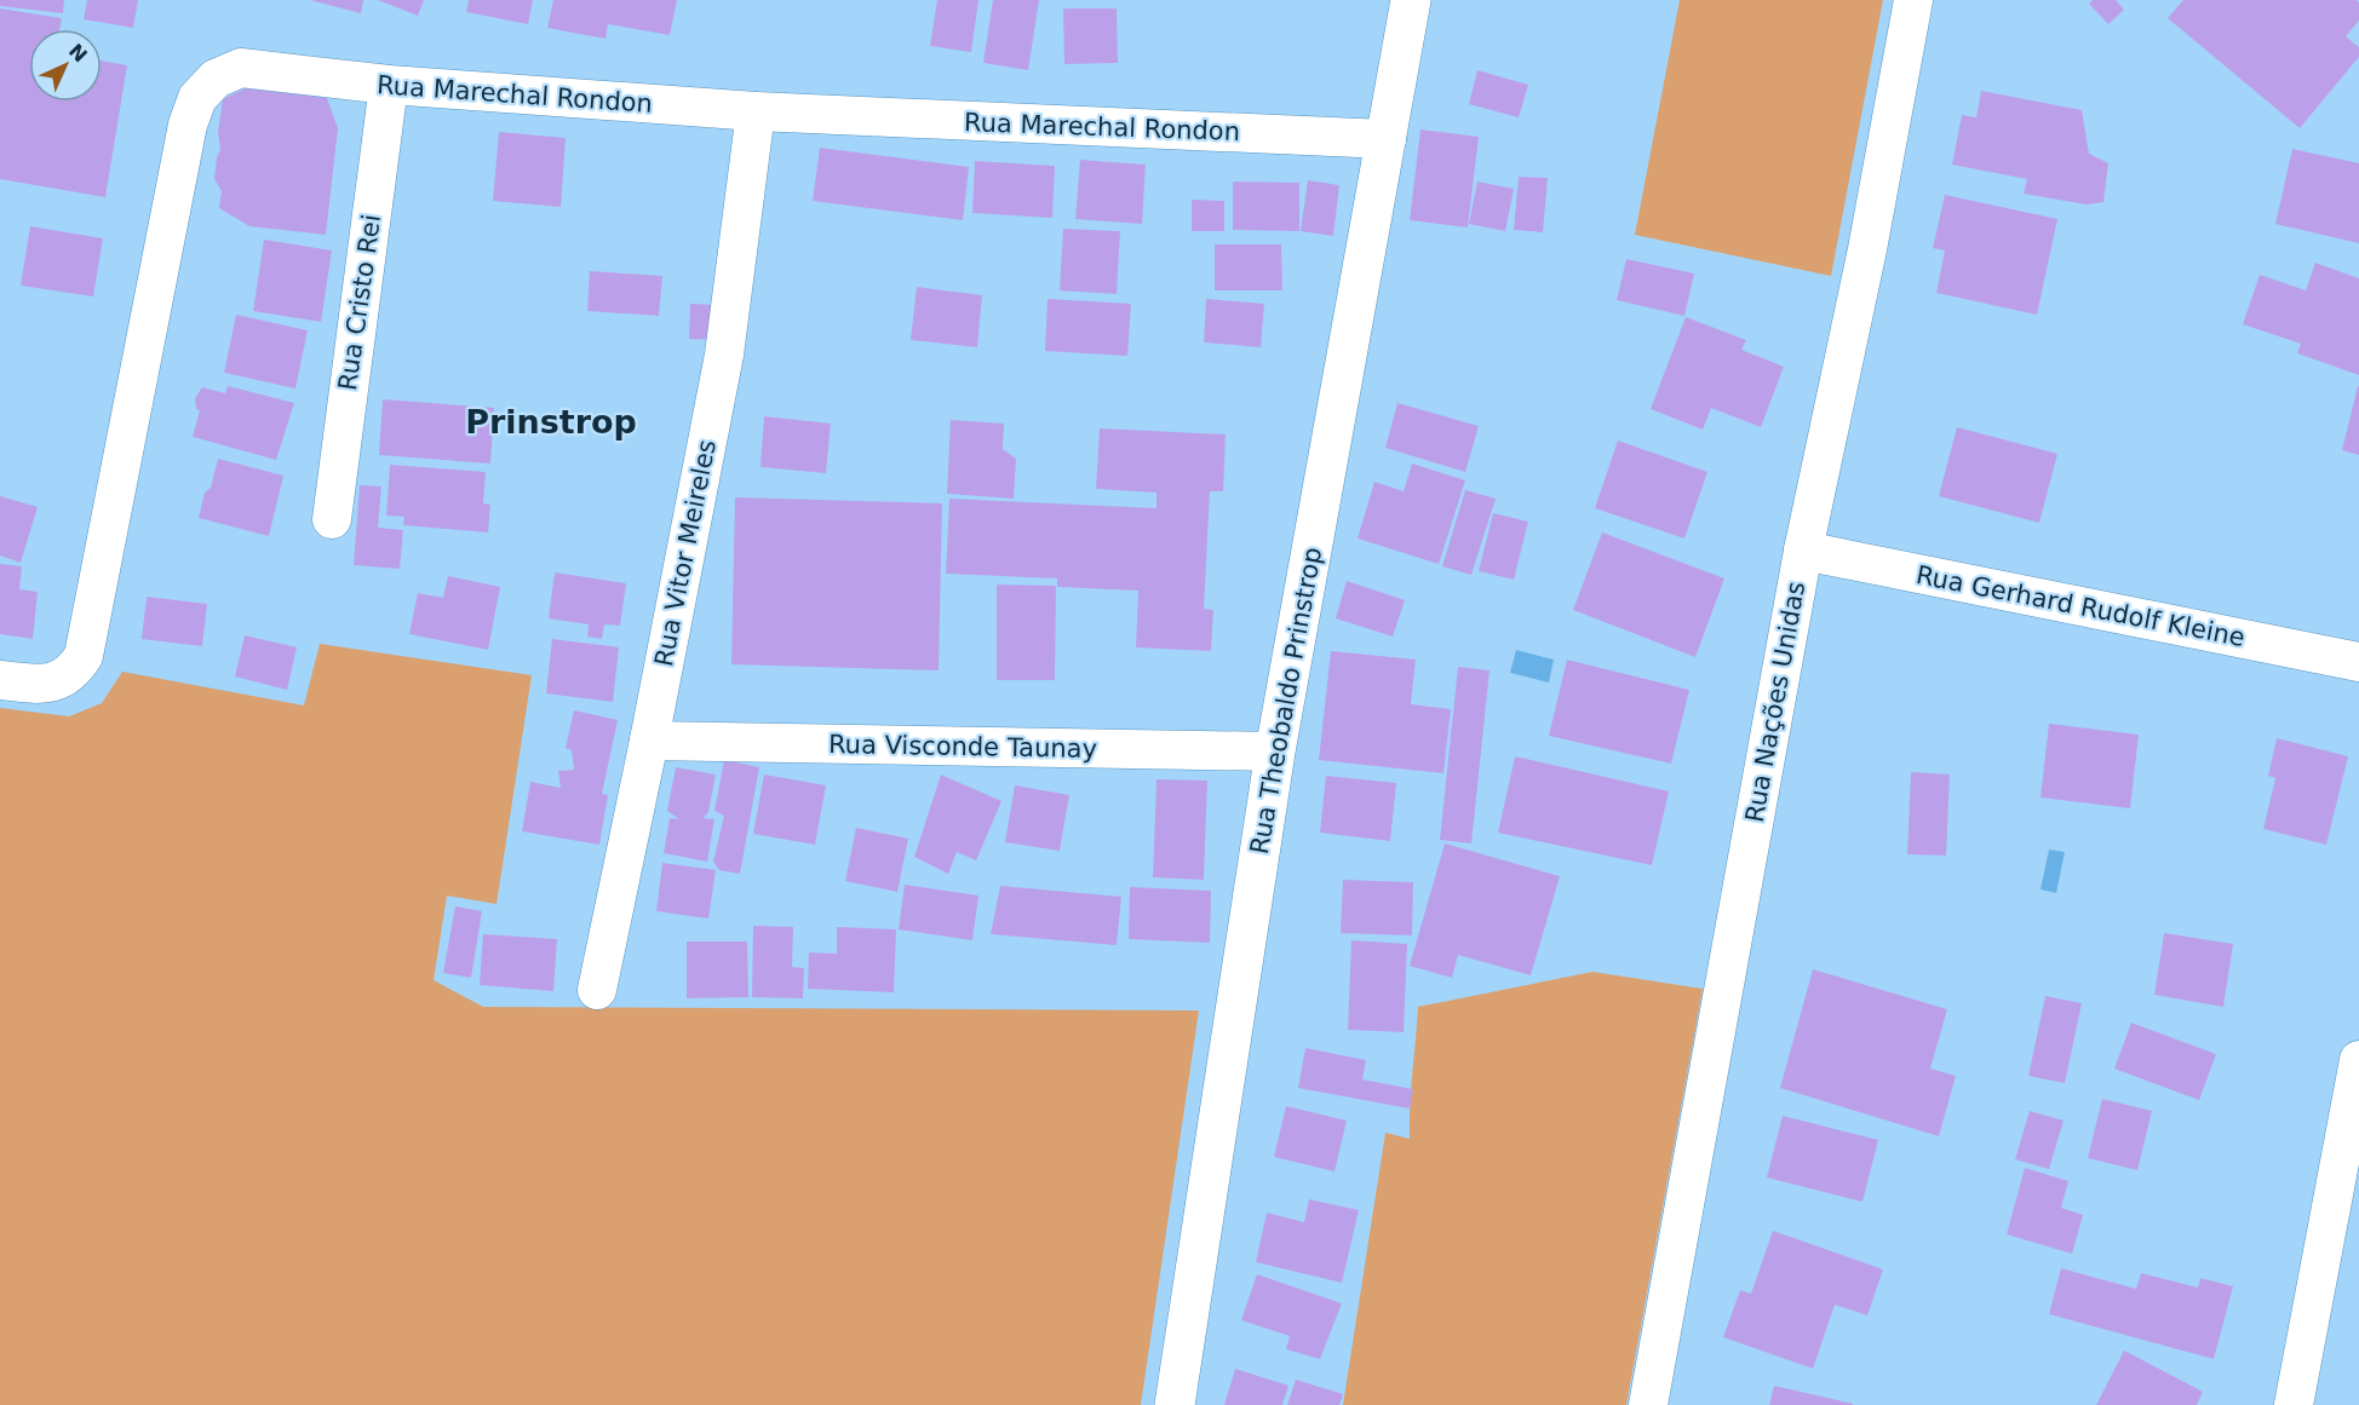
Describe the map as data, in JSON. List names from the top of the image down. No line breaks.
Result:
{"streets":{"street":["Rua Marechal Rondon","Rua Cristo Rei","Rua Vitor Meireles","Rua Gerhard Rudolf Kleine","Rua Theobaldo Prinstrop","Rua Nações Unidas","Rua Visconde Taunay"]},"crossings":[["Rua Marechal Rondon","Rua Cristo Rei"],["Rua Marechal Rondon","Rua Vitor Meireles"],["Rua Marechal Rondon","Rua Theobaldo Prinstrop"],["Rua Vitor Meireles","Rua Visconde Taunay"],["Rua Gerhard Rudolf Kleine","Rua Nações Unidas"],["Rua Theobaldo Prinstrop","Rua Visconde Taunay"]],"districts":["Prinstrop"],"north":"top right"}
